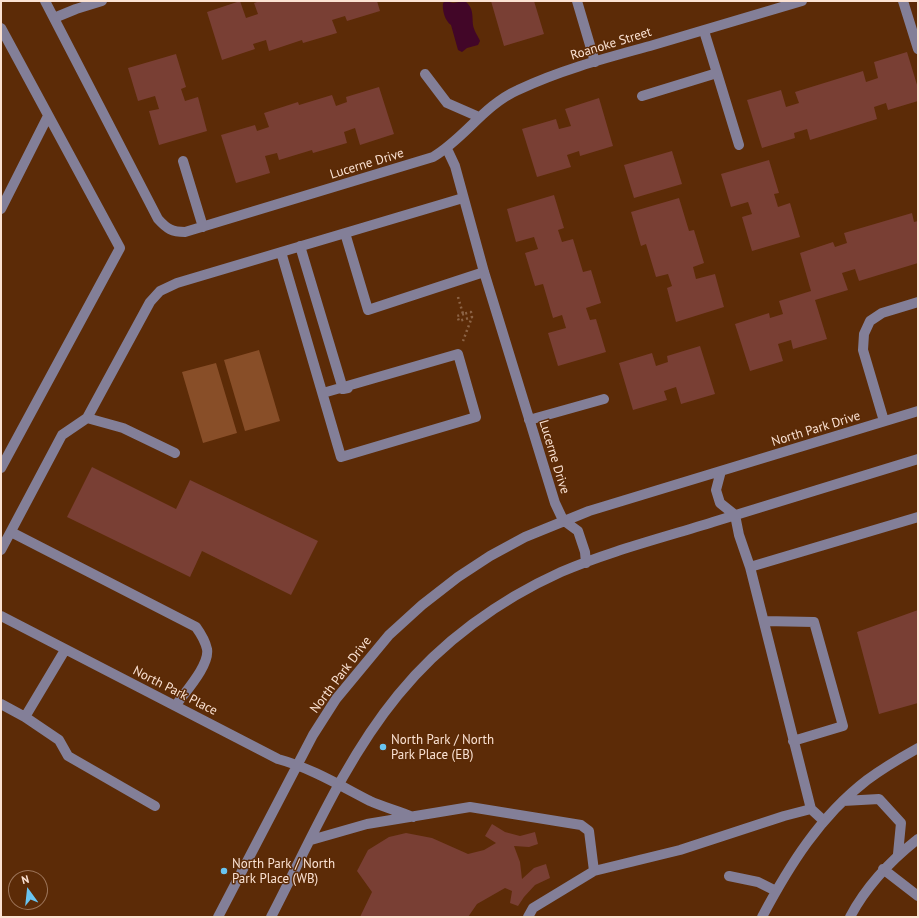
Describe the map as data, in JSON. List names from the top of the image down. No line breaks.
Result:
{"streets":{"street":["Roanoke Street","Lucerne Drive","North Park Drive","North Park Place"]},"crossings":[["Roanoke Street","Lucerne Drive"],["Lucerne Drive","North Park Drive"],["North Park Drive","North Park Place"]],"places":["North Park / North Park Place (EB)","North Park / North Park Place (WB)"],"north":"top"}
